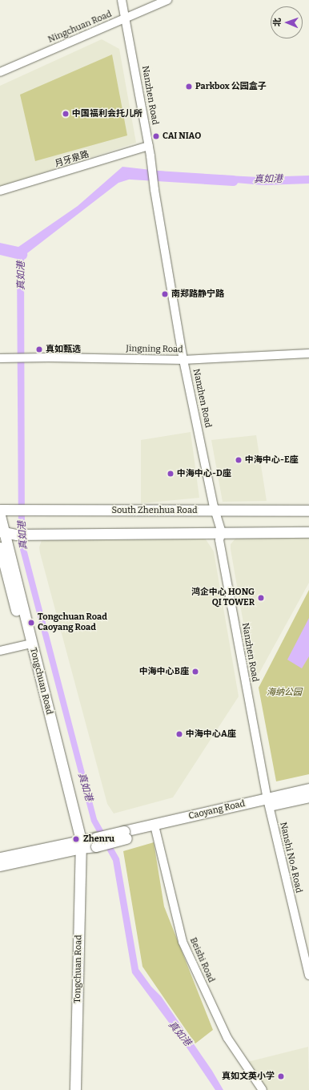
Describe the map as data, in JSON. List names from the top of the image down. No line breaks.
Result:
{"streets":{"main road":["South Zhenhua Road","Tongchuan Road","Caoyang Road"],"street":["Ningchuan Road","Nanzhen Road","月牙泉路","Jingning Road","Nanshi No.4 Road","Beishi Road"]},"crossings":[["Ningchuan Road","Nanzhen Road"],["Nanzhen Road","月牙泉路"],["Nanzhen Road","Jingning Road"],["Nanzhen Road","South Zhenhua Road"],["Nanzhen Road","Caoyang Road"],["Nanzhen Road","Nanshi No.4 Road"],["Tongchuan Road","Caoyang Road"],["Caoyang Road","Nanshi No.4 Road"],["Caoyang Road","Beishi Road"]],"water":["真如港"],"parks":["海纳公园"],"places":["Parkbox 公园盒子","中国福利会托儿所","CAI NIAO","南郑路静宁路","真如甄选","中海中心-E座","中海中心-D座","鸿企中心 HONG QI TOWER","Tongchuan Road Caoyang Road","中海中心B座","中海中心A座","Zhenru","真如文英小学"],"north":"left"}
